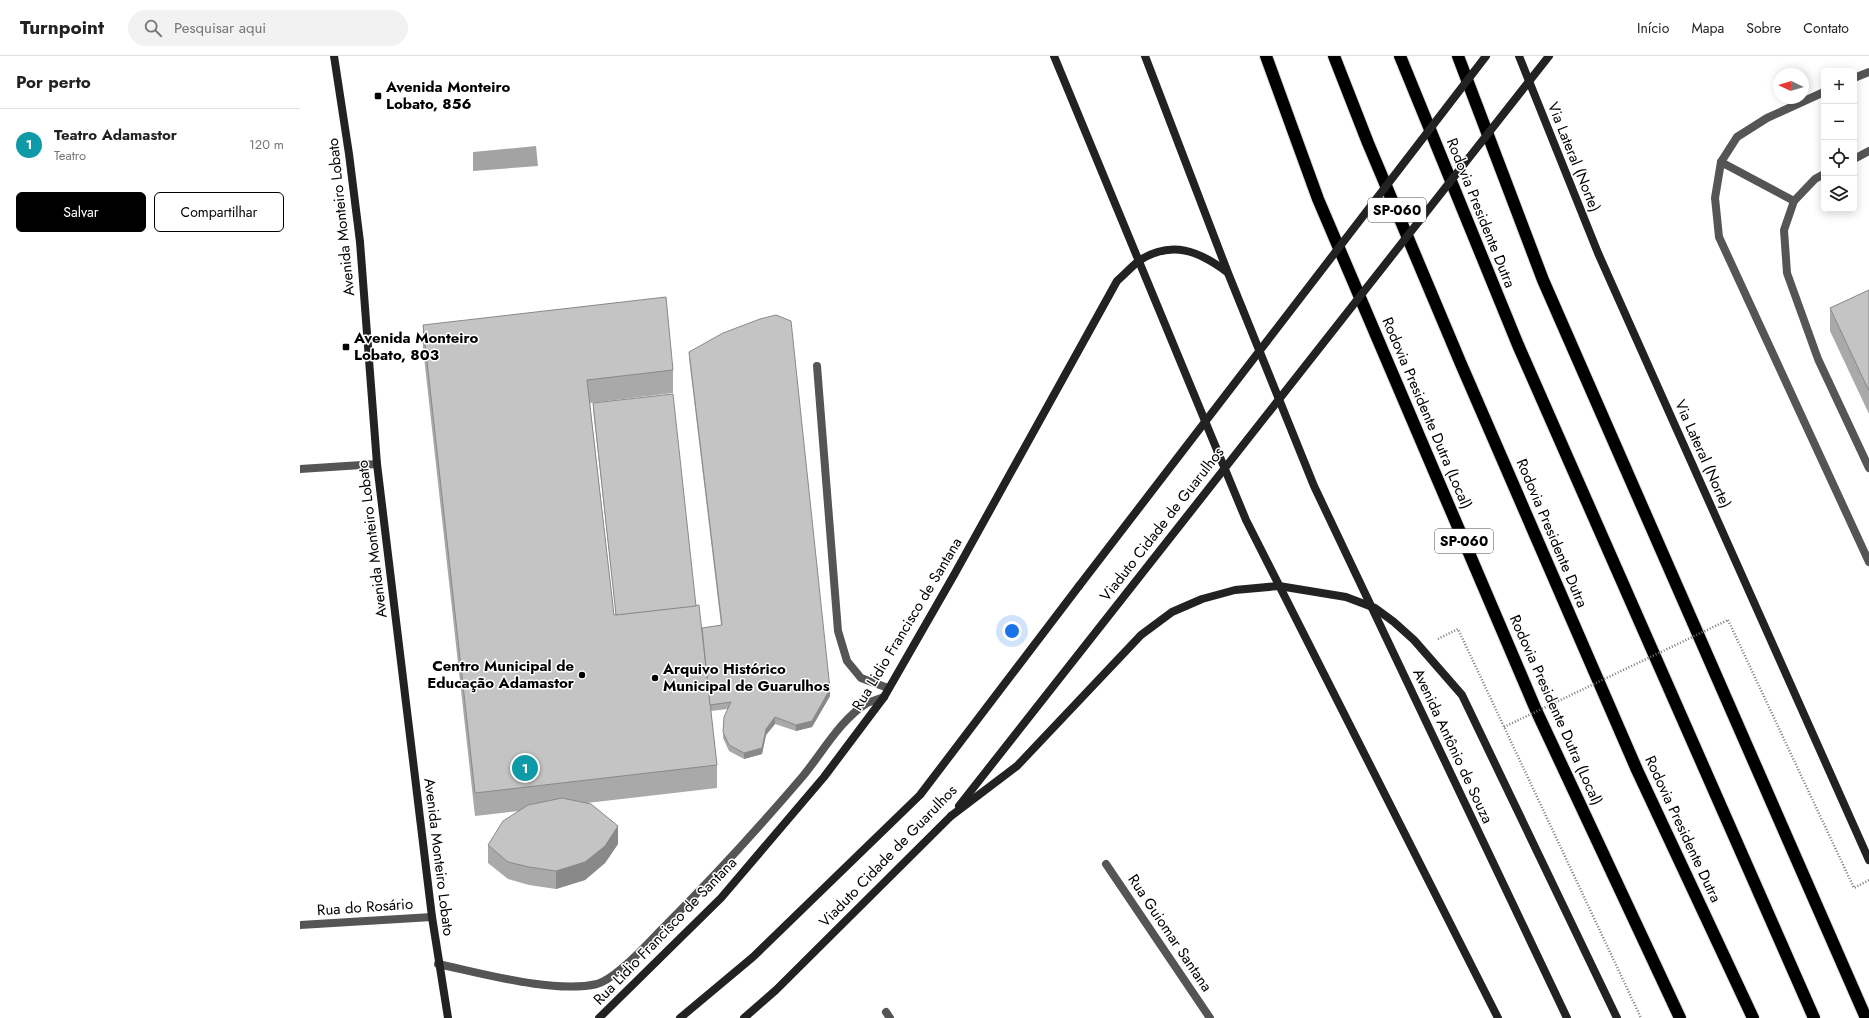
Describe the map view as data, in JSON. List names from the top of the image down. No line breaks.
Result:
{"streets":{"highway":["SP-060","Rodovia Presidente Dutra","Rodovia Presidente Dutra (Local)"],"main road":["Via Lateral (Norte)","Avenida Monteiro Lobato","Viaduto Cidade de Guarulhos","Rua Lidio Francisco de Santana","Avenida Antônio de Souza"],"street":["Rua do Rosário","Rua Guiomar Santana"]},"crossings":[["Avenida Monteiro Lobato","Rua do Rosário"],["Rua Lidio Francisco de Santana","Avenida Antônio de Souza"]],"places":{"transit":["Avenida Monteiro Lobato, 856","Avenida Monteiro Lobato, 803"],"other":["Centro Municipal de Educação Adamastor","Arquivo Histórico Municipal de Guarulhos"]},"north":"left","page":{"header":"Turnpoint","search":"Pesquisar aqui","nav":["Início","Mapa","Sobre","Contato"],"heading":"Por perto","map_buttons":["+","−"],"list":[{"mark":"1","name":"Teatro Adamastor","note":"Teatro","value":"120 m"}],"buttons":["Salvar","Compartilhar"],"pins":"1"}}
